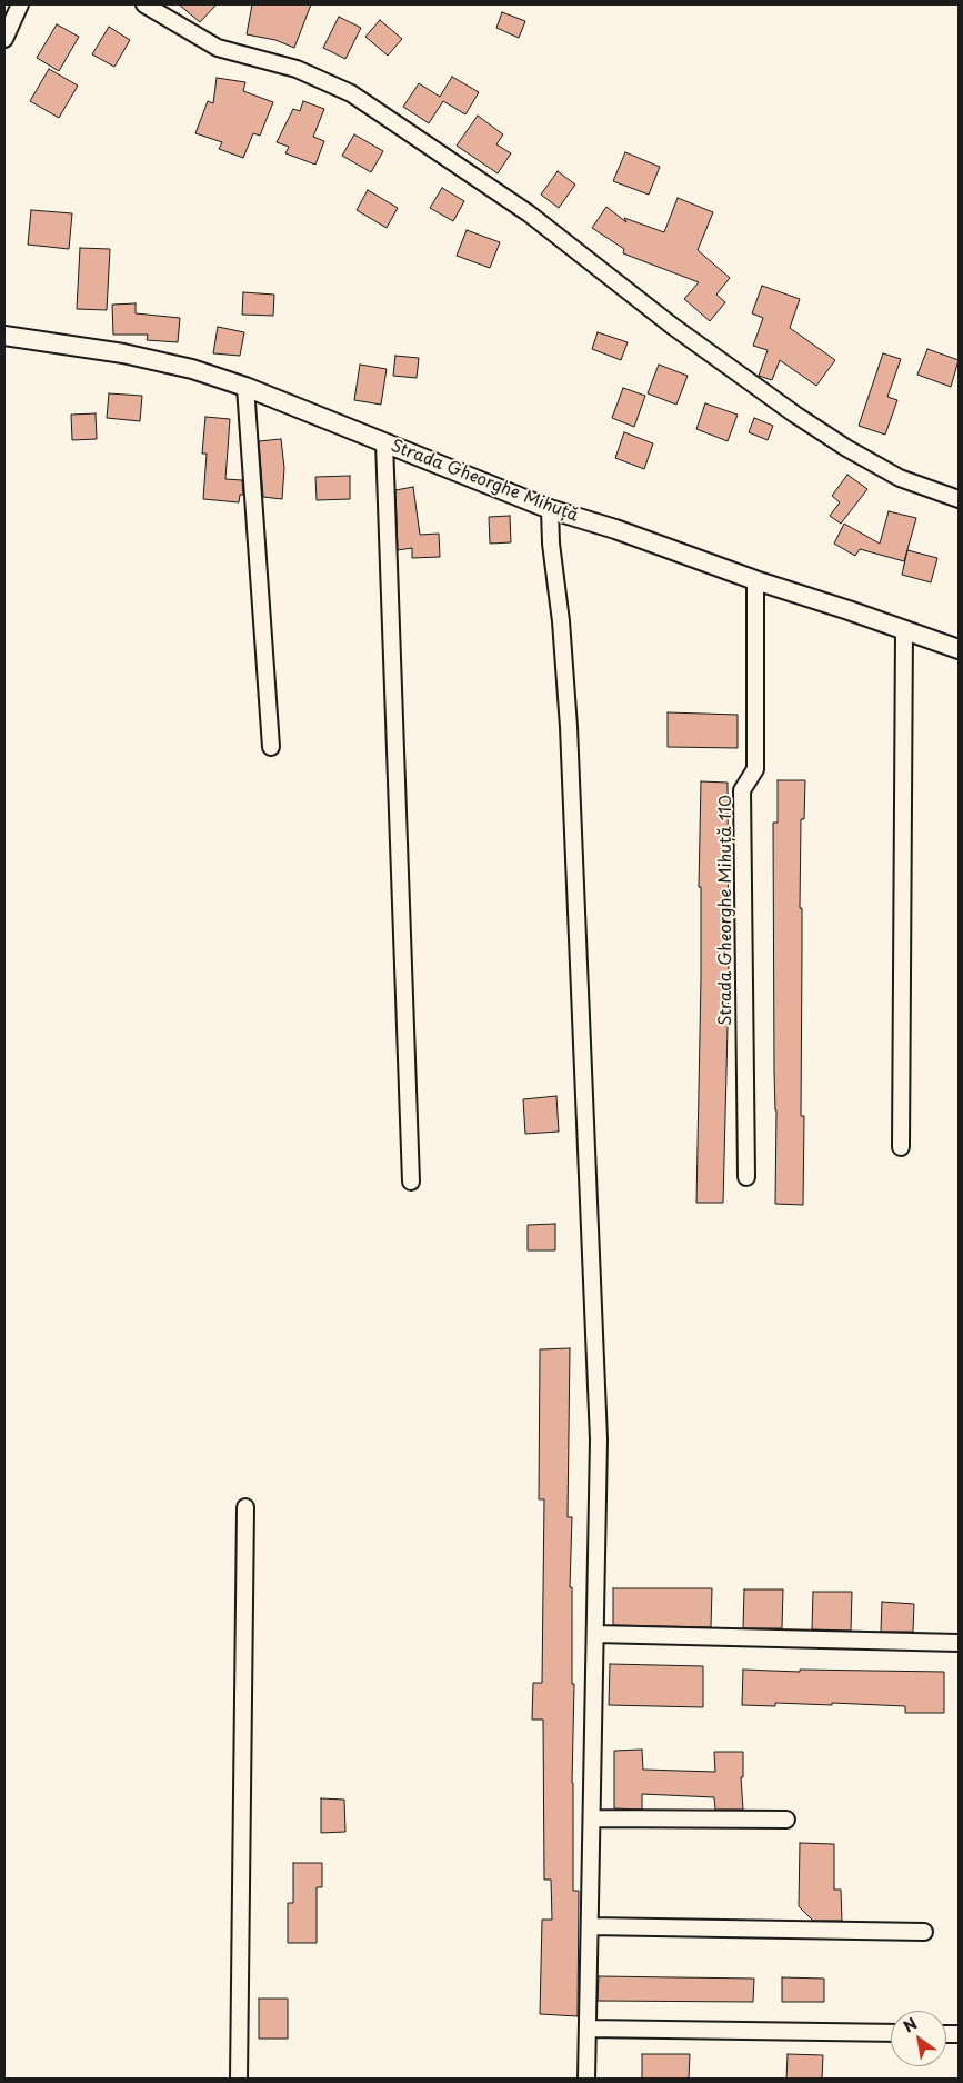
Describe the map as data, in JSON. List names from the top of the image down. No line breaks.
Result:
{"streets":{"street":["Strada Gheorghe Mihuță","Strada Gheorghe Mihuță 110"]},"crossings":[["Strada Gheorghe Mihuță","Strada Gheorghe Mihuță 110"]],"north":"top left"}
